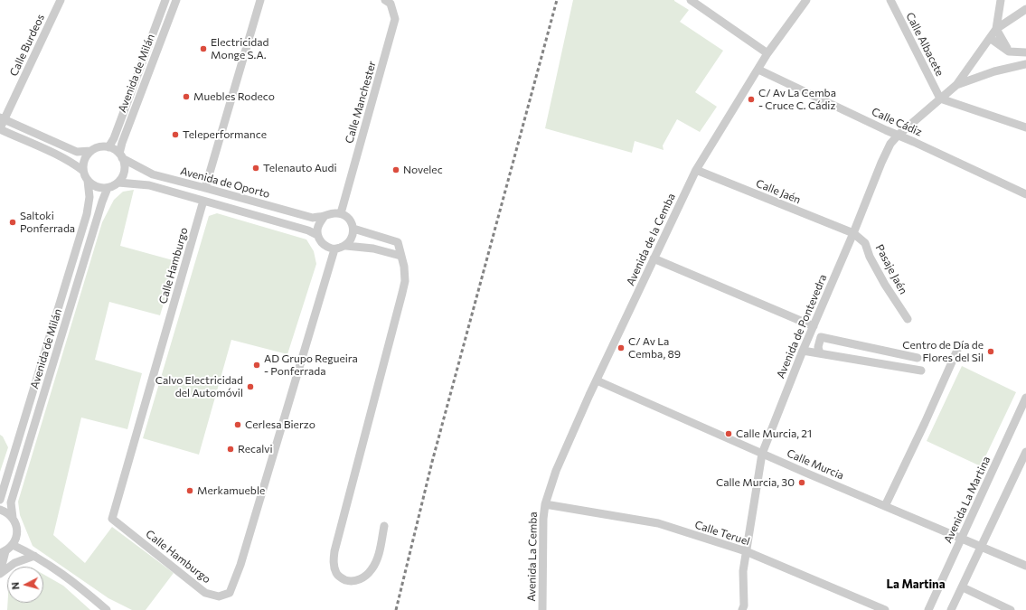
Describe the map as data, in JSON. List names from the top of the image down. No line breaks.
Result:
{"streets":{"street":["Calle Albacete","Calle Burdeos","Avenida de Milán","Calle Manchester","Calle Cádiz","Avenida de Oporto","Calle Jaén","Avenida de la Cemba","Calle Hamburgo","Pasaje Jaén","Avenida de Pontevedra","Calle Murcia","Avenida La Martina","Calle Teruel","Avenida La Cemba"]},"crossings":[["Calle Albacete","Avenida de Pontevedra"],["Avenida de Milán","Avenida de Oporto"],["Calle Manchester","Avenida de Oporto"],["Calle Manchester","Calle Hamburgo"],["Calle Cádiz","Avenida de la Cemba"],["Calle Cádiz","Avenida de Pontevedra"],["Avenida de Oporto","Calle Hamburgo"],["Calle Jaén","Avenida de la Cemba"],["Calle Jaén","Pasaje Jaén"],["Calle Jaén","Avenida de Pontevedra"],["Avenida de la Cemba","Calle Murcia"],["Avenida de la Cemba","Calle Teruel"],["Avenida de la Cemba","Avenida La Cemba"],["Pasaje Jaén","Avenida de Pontevedra"],["Avenida de Pontevedra","Calle Murcia"],["Avenida de Pontevedra","Calle Teruel"],["Calle Murcia","Avenida La Martina"],["Calle Teruel","Avenida La Cemba"]],"districts":["La Martina"],"places":["Electricidad Monge S.A.","Muebles Rodeco","C/ Av La Cemba - Cruce C. Cádiz","Teleperformance","Telenauto Audi","Novelec","Saltoki Ponferrada","C/ Av La Cemba, 89","Centro de Día de Flores del Sil","AD Grupo Regueira - Ponferrada","Calvo Electricidad del Automóvil","Cerlesa Bierzo","Calle Murcia, 21","Recalvi","Calle Murcia, 30","Merkamueble"],"north":"left"}
